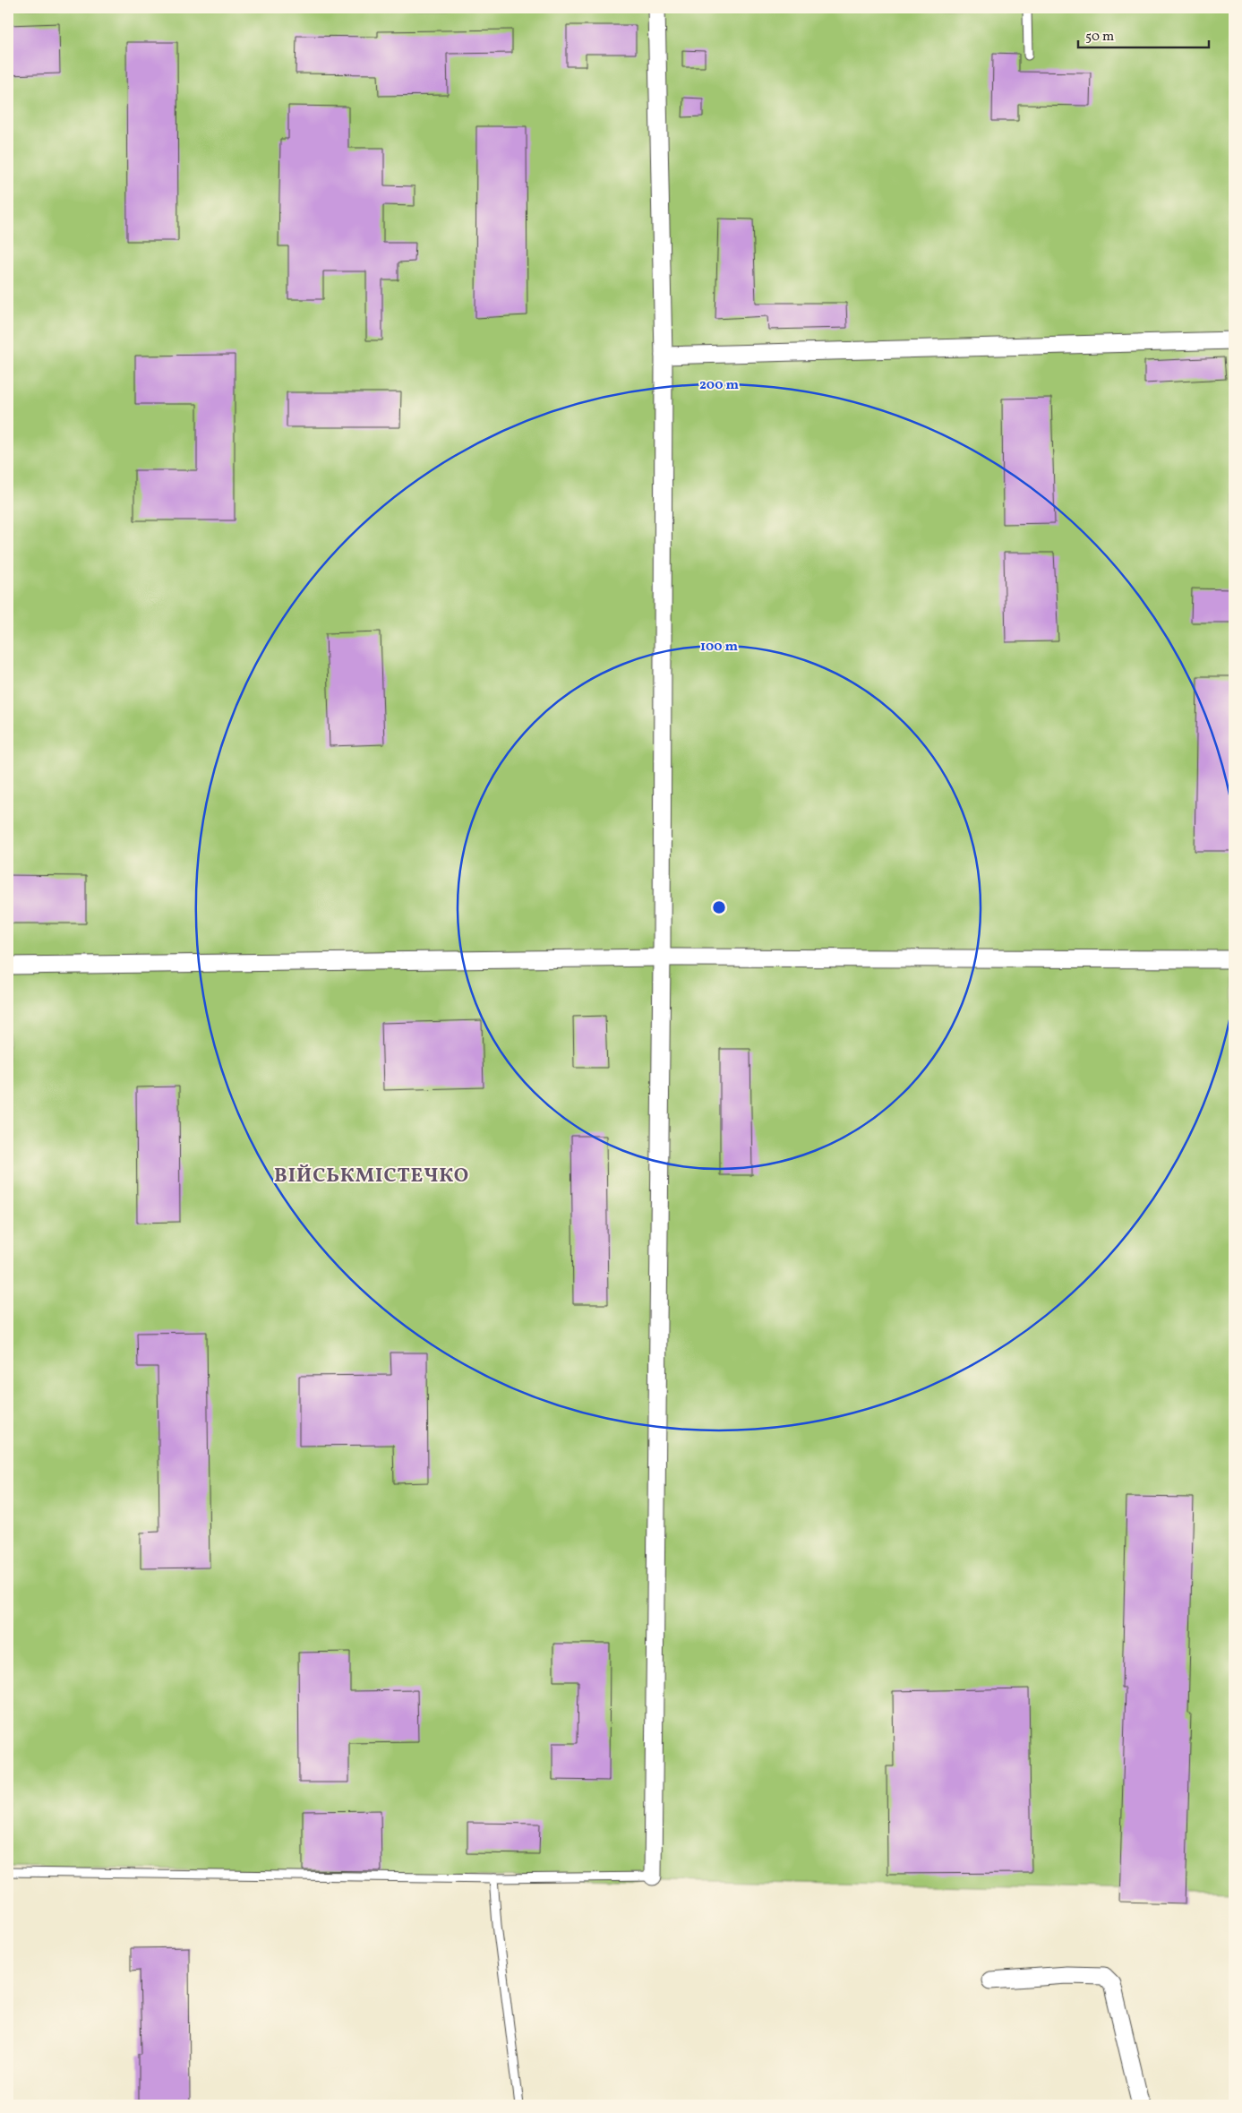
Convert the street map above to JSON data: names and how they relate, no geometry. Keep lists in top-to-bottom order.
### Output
{
  "districts": ["ВІЙСЬКМІСТЕЧКО"],
  "scale_bar": "50 m",
  "rings": ["200 m", "100 m"]
}
